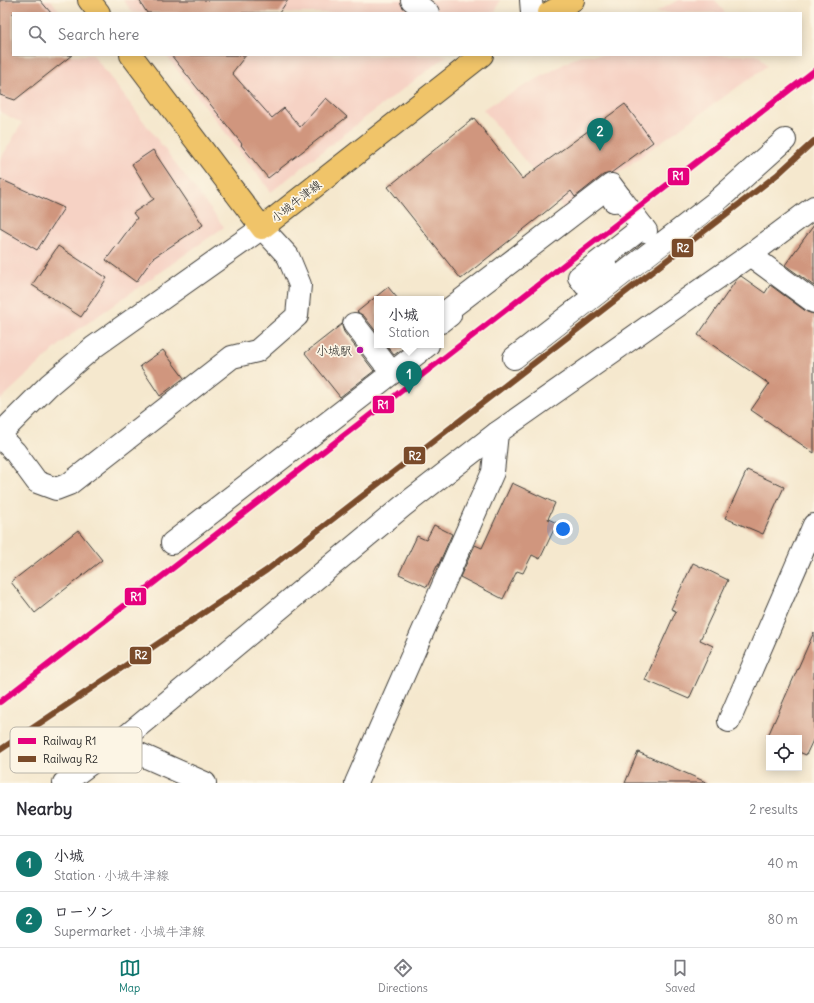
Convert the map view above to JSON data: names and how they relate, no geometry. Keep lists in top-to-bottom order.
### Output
{
  "streets": {
    "main road": ["小城牛津線"]
  },
  "places": ["小城駅"],
  "lines": ["rail line R1", "rail line R2"],
  "legend": ["Railway R1", "Railway R2"],
  "page": {
    "search": "Search here",
    "pins": ["2", "1"],
    "popup": ["小城", "Station"],
    "heading": ["Nearby", "2 results"],
    "list": [
      {
        "mark": "1",
        "name": "小城",
        "note": "Station · 小城牛津線",
        "value": "40 m"
      },
      {
        "mark": "2",
        "name": "ローソン",
        "note": "Supermarket · 小城牛津線",
        "value": "80 m"
      }
    ],
    "nav": ["Map", "Directions", "Saved"]
  }
}
